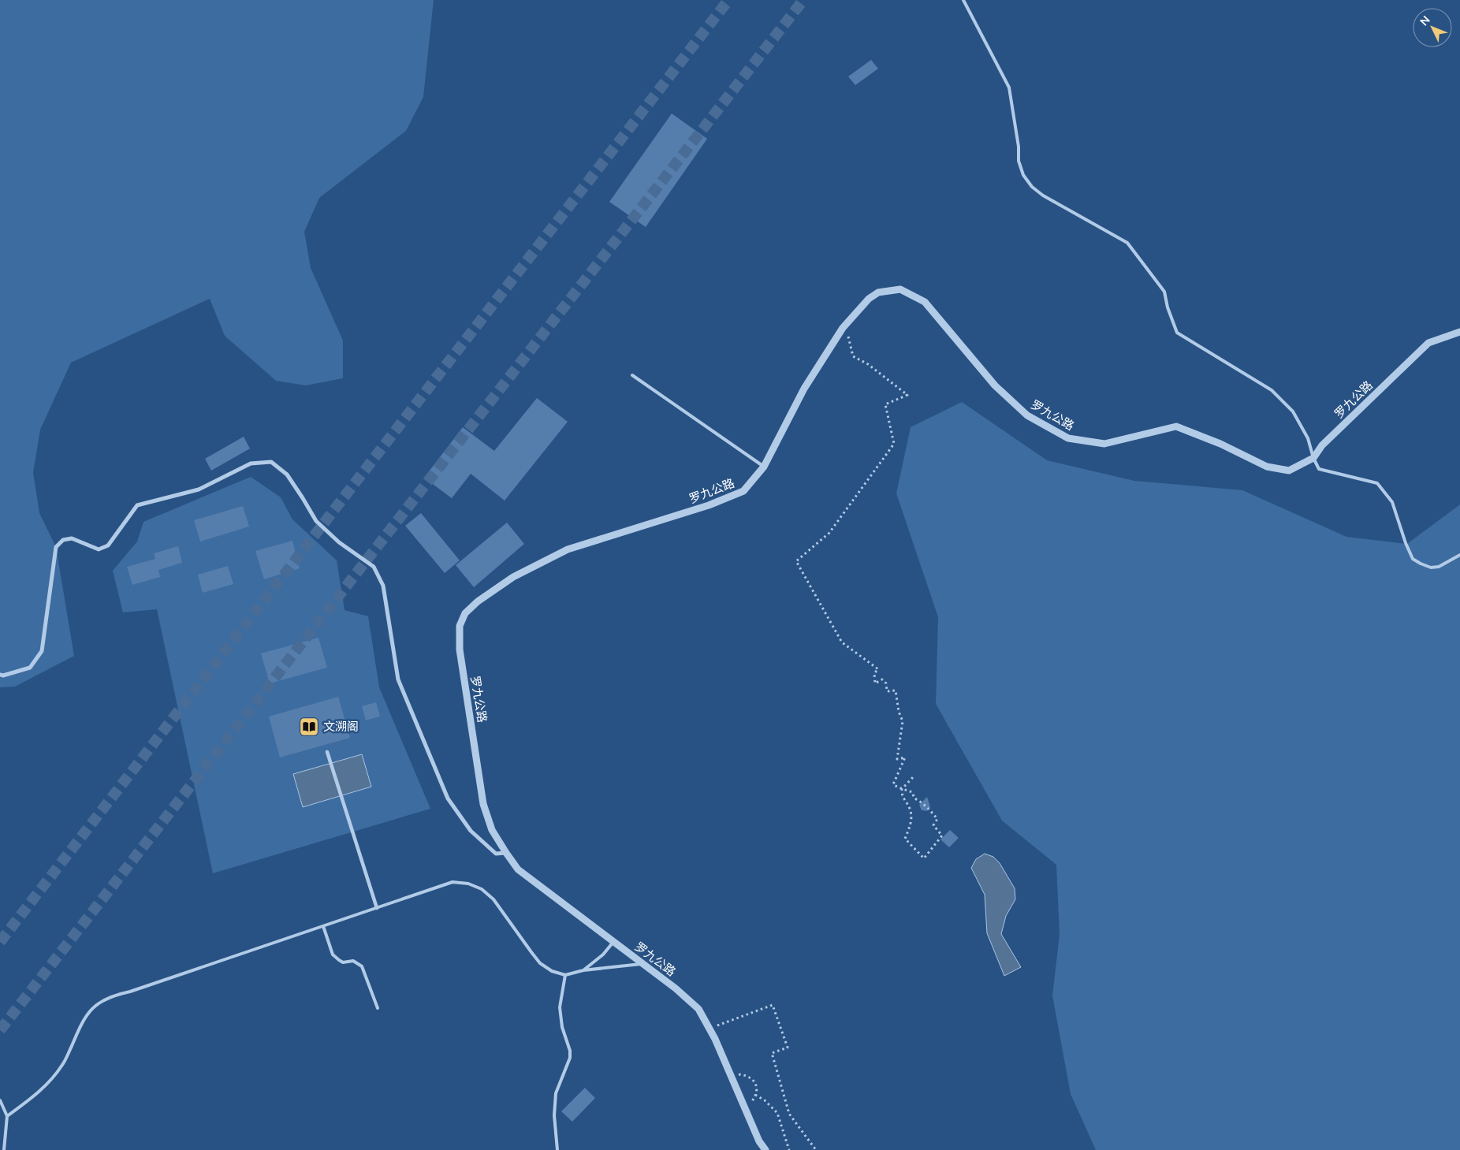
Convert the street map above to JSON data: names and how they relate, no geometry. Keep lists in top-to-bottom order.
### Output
{
  "streets": {
    "street": ["罗九公路"]
  },
  "places": {
    "library": ["文溯阁"]
  },
  "north": "top left"
}
